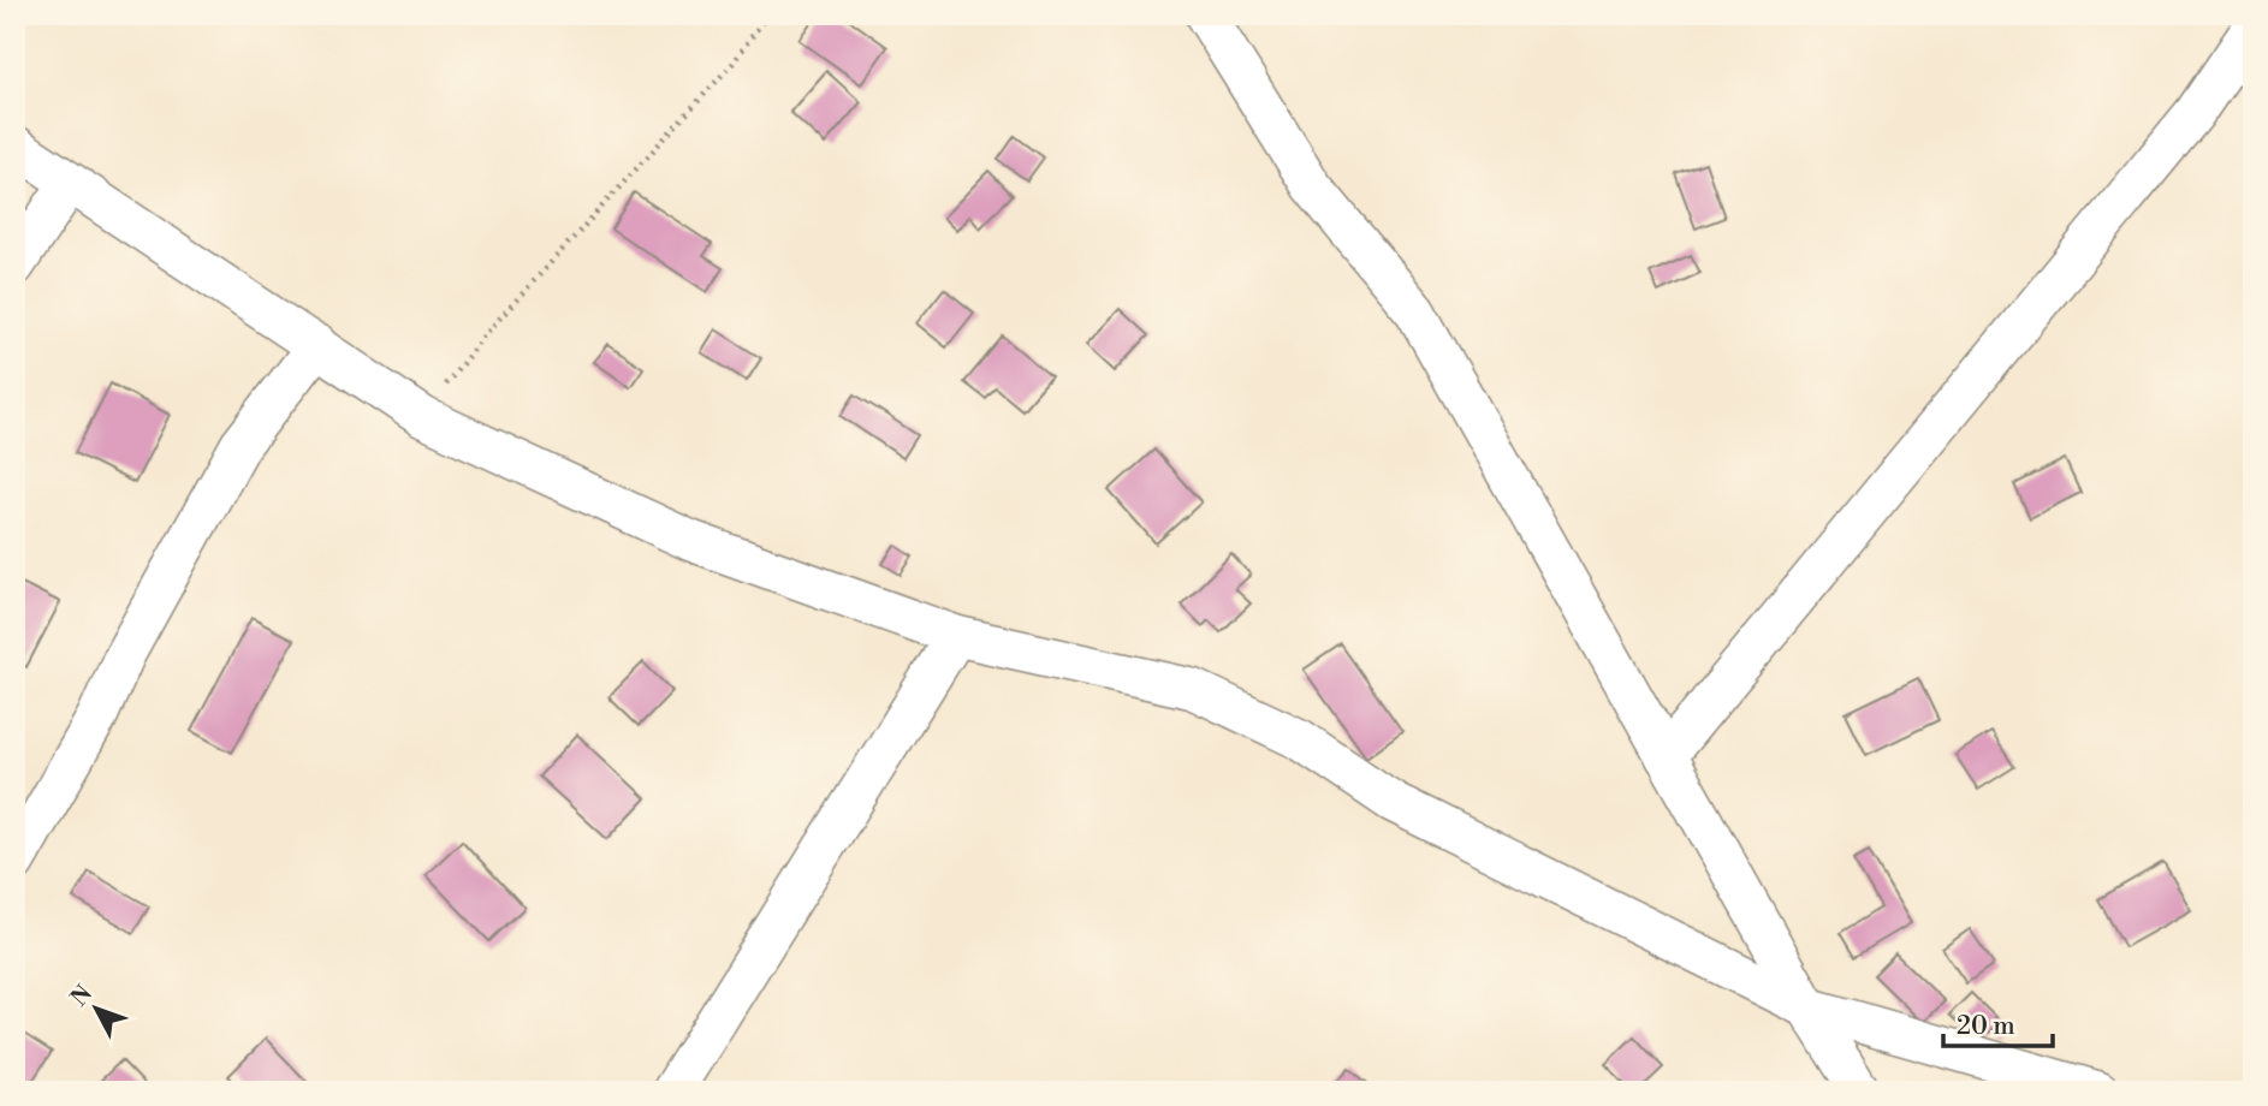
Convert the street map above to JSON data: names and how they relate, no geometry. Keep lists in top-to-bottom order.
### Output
{
  "scale_bar": "20 m",
  "north": "top left"
}
